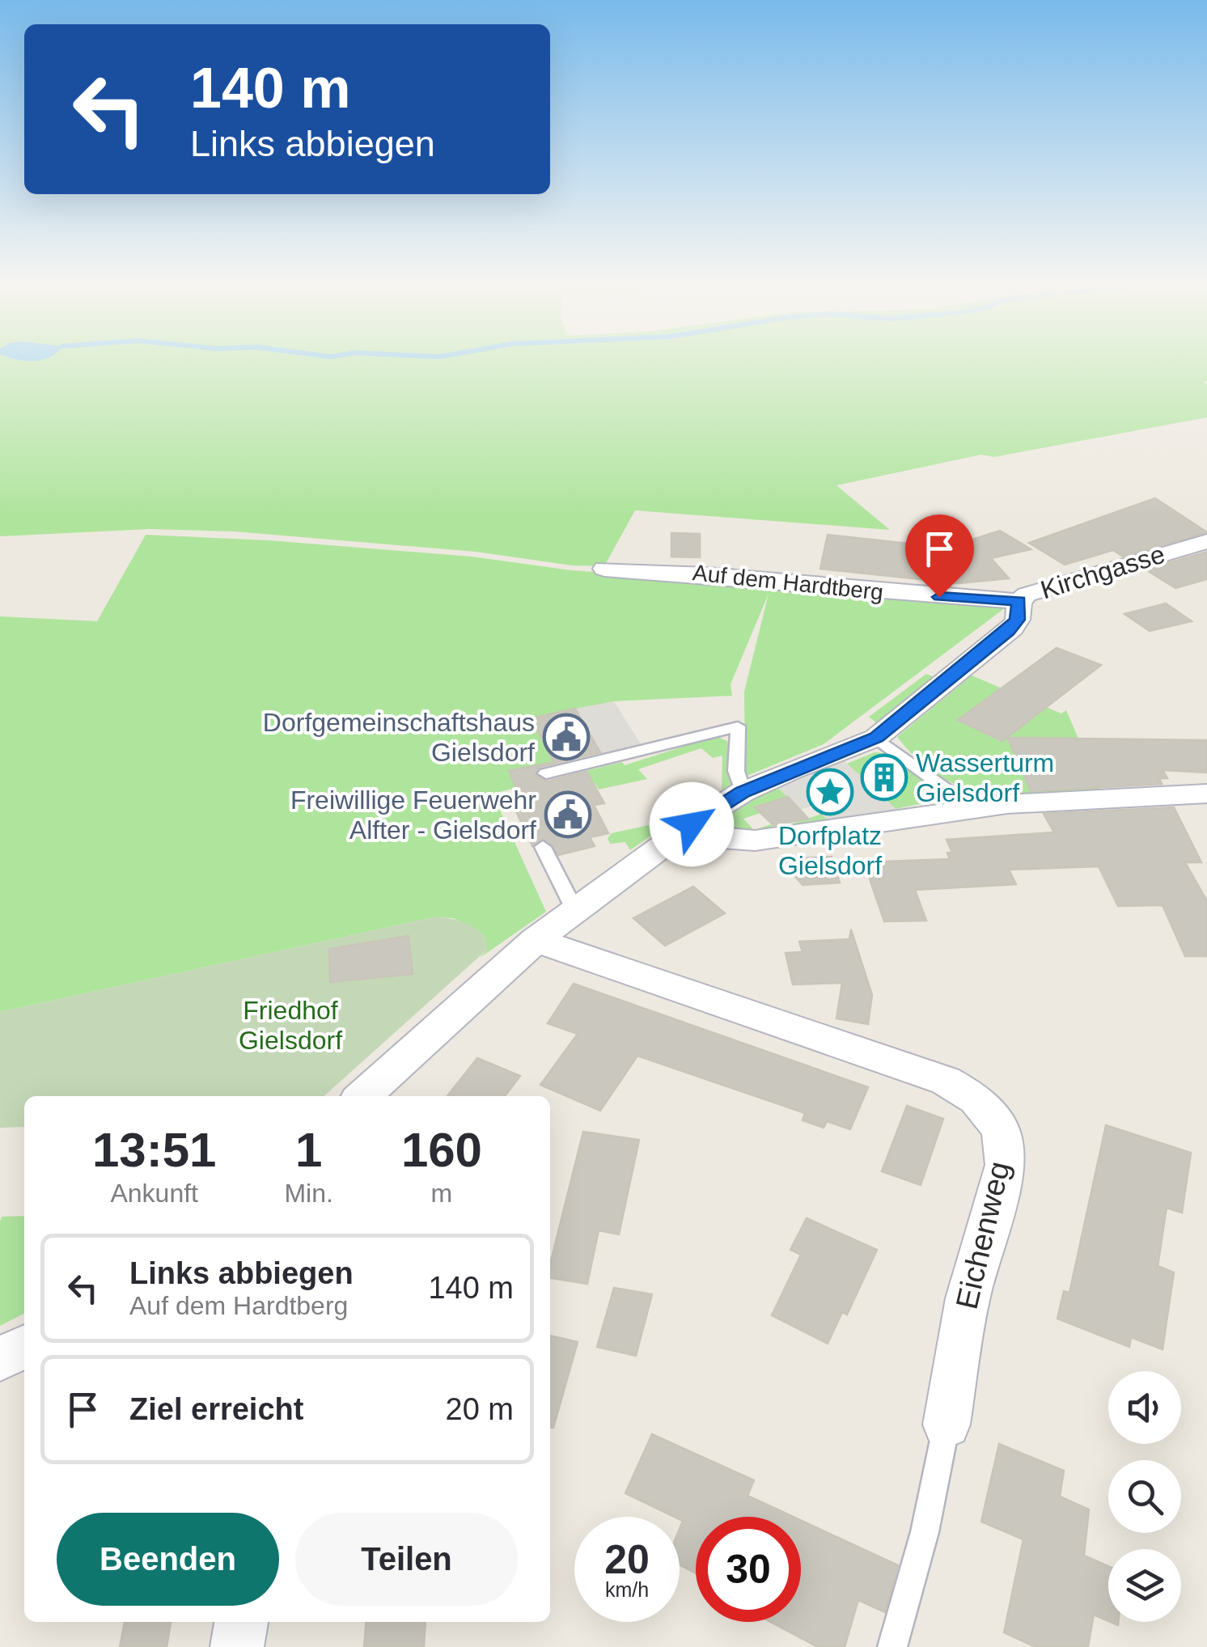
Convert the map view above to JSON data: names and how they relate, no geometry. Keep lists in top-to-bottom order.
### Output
{
  "streets": {
    "street": ["Kirchgasse", "Auf dem Hardtberg", "Eichenweg"]
  },
  "crossings": [
    ["Kirchgasse", "Auf dem Hardtberg"],
    ["Kirchgasse", "Eichenweg"]
  ],
  "parks": ["Friedhof Gielsdorf"],
  "places": {
    "public building": ["Dorfgemeinschaftshaus Gielsdorf", "Freiwillige Feuerwehr Alfter - Gielsdorf"],
    "building": ["Wasserturm Gielsdorf"],
    "place": ["Dorfplatz Gielsdorf"]
  },
  "page": {
    "turn": ["140 m", "Links abbiegen"],
    "eta": [
      "13:51",
      "Ankunft",
      "1",
      "Min.",
      "160",
      "m"
    ],
    "list": [
      {
        "name": "Links abbiegen",
        "note": "Auf dem Hardtberg",
        "value": "140 m"
      },
      {
        "name": "Ziel erreicht",
        "value": "20 m"
      }
    ],
    "buttons": ["Beenden", "Teilen"],
    "speed": "20 km/h",
    "limit": "30"
  }
}
